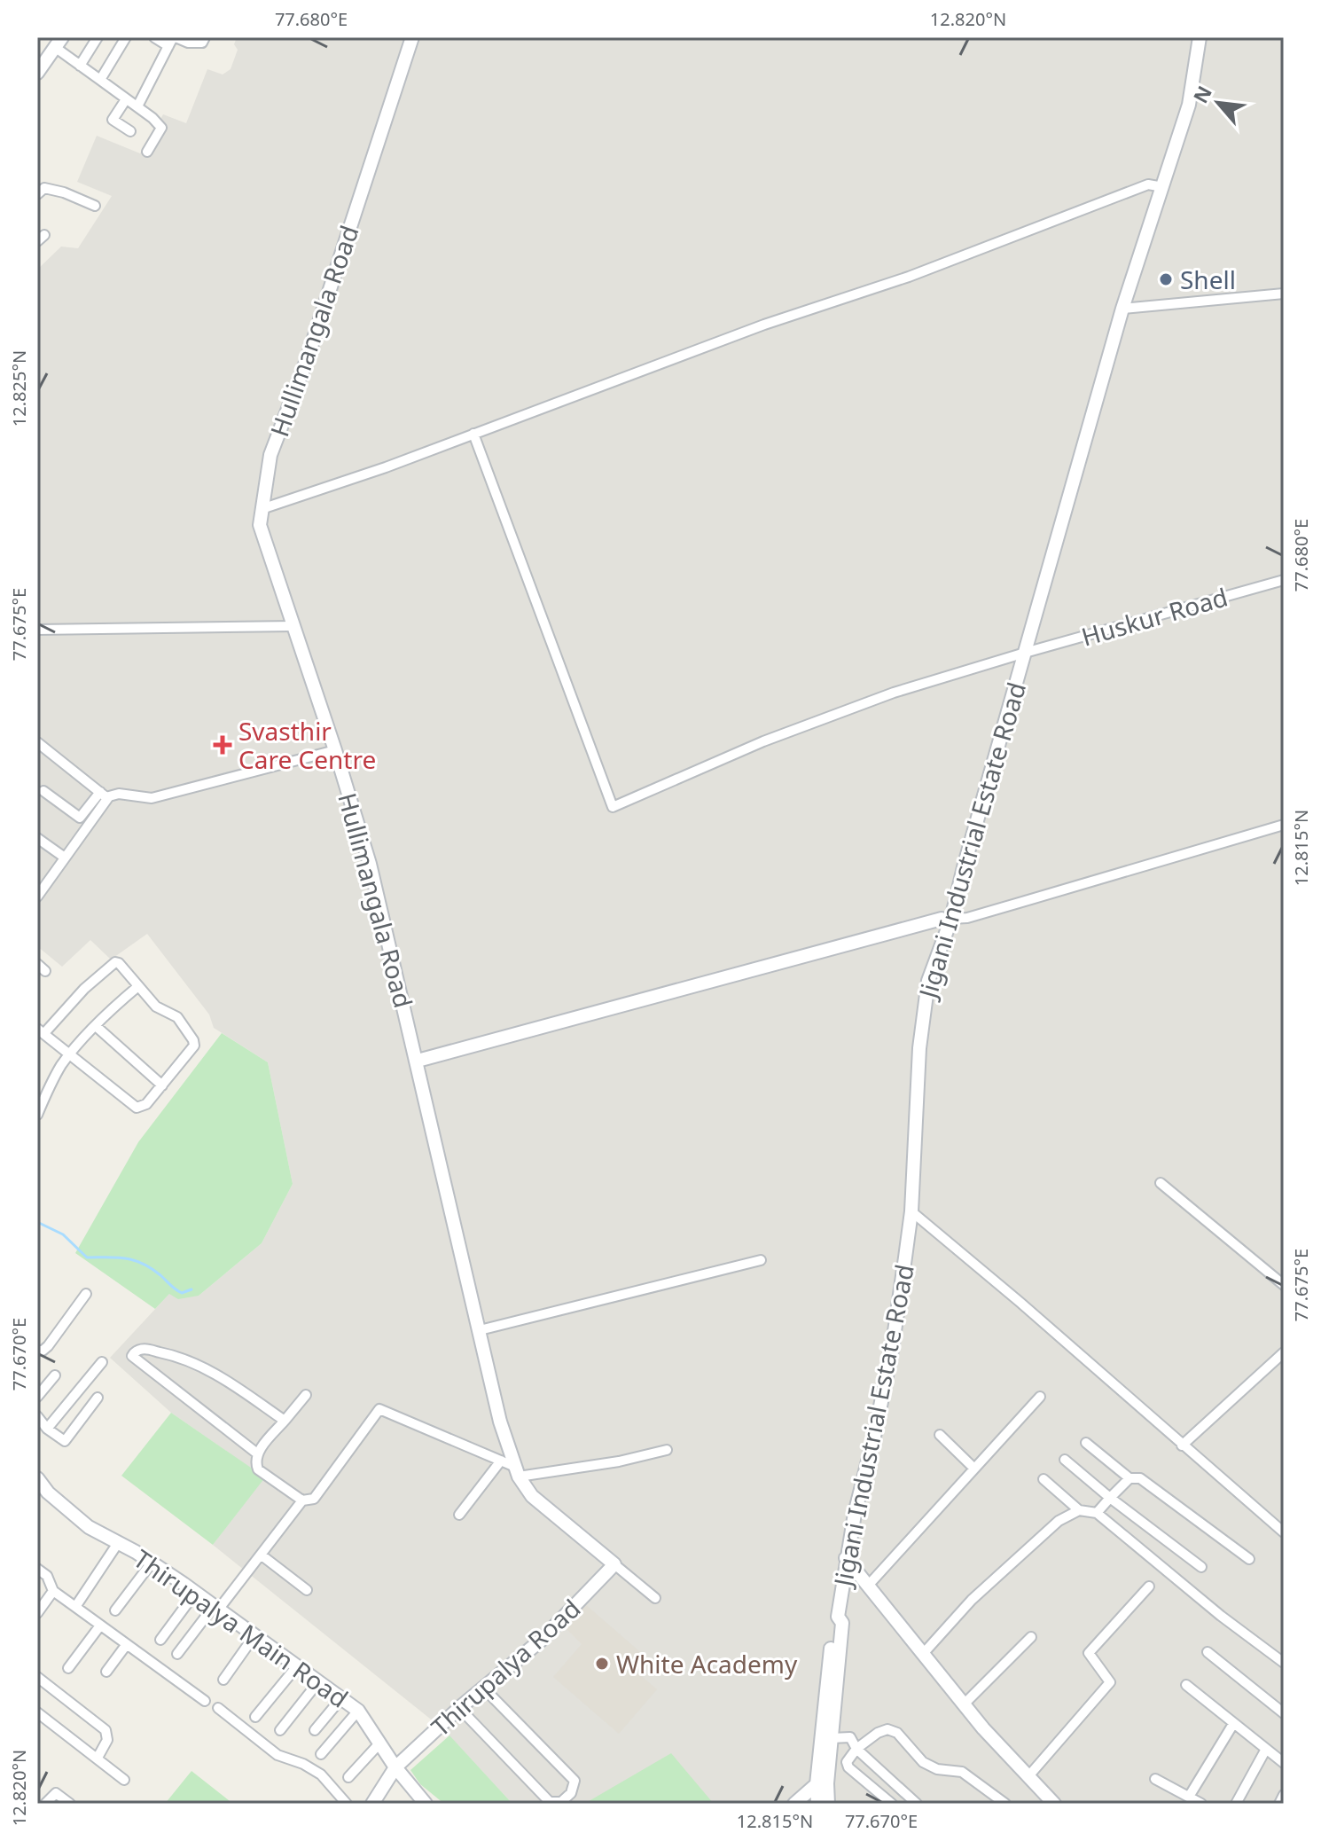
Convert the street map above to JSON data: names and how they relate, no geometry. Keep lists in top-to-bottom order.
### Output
{
  "streets": {
    "street": [
      "Hullimangala Road",
      "Huskur Road",
      "Jigani Industrial Estate Road",
      "Thirupalya Main Road",
      "Thirupalya Road"
    ]
  },
  "crossings": [
    ["Hullimangala Road", "Thirupalya Road"],
    ["Huskur Road", "Jigani Industrial Estate Road"],
    ["Thirupalya Main Road", "Thirupalya Road"]
  ],
  "places": {
    "other": ["Shell", "White Academy"],
    "health": ["Svasthir Care Centre"]
  },
  "north": "top left",
  "coordinates": [
    "77.680°E",
    "12.820°N",
    "12.825°N",
    "77.675°E",
    "12.815°N",
    "77.670°E"
  ]
}
